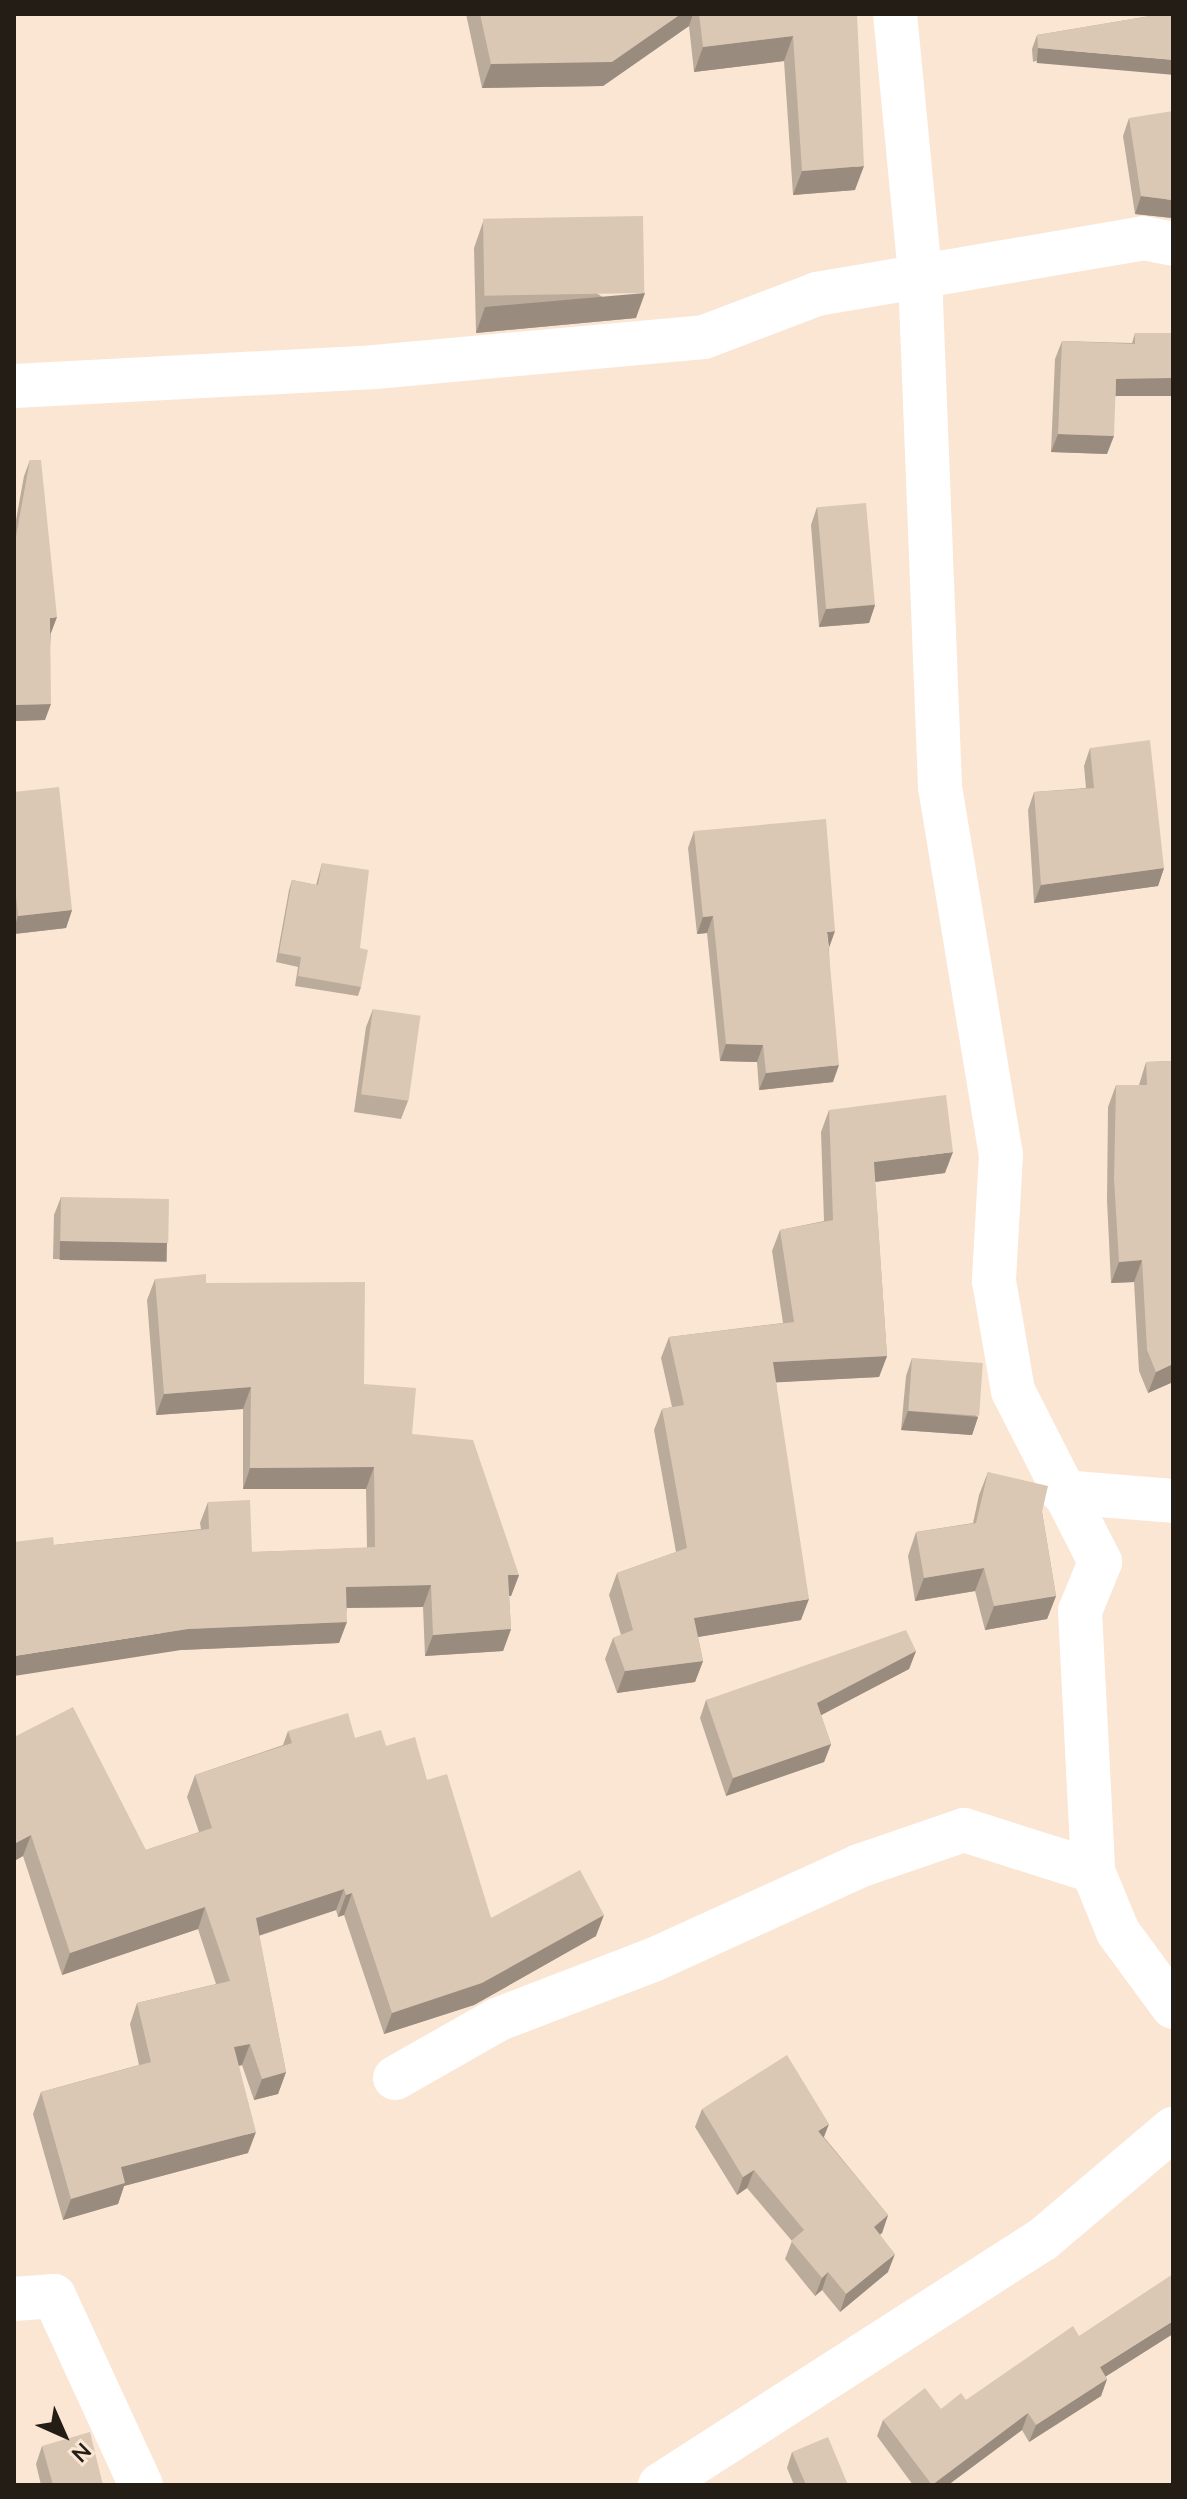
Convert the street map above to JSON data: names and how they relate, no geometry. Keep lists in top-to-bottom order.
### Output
{
  "north": "bottom right"
}
